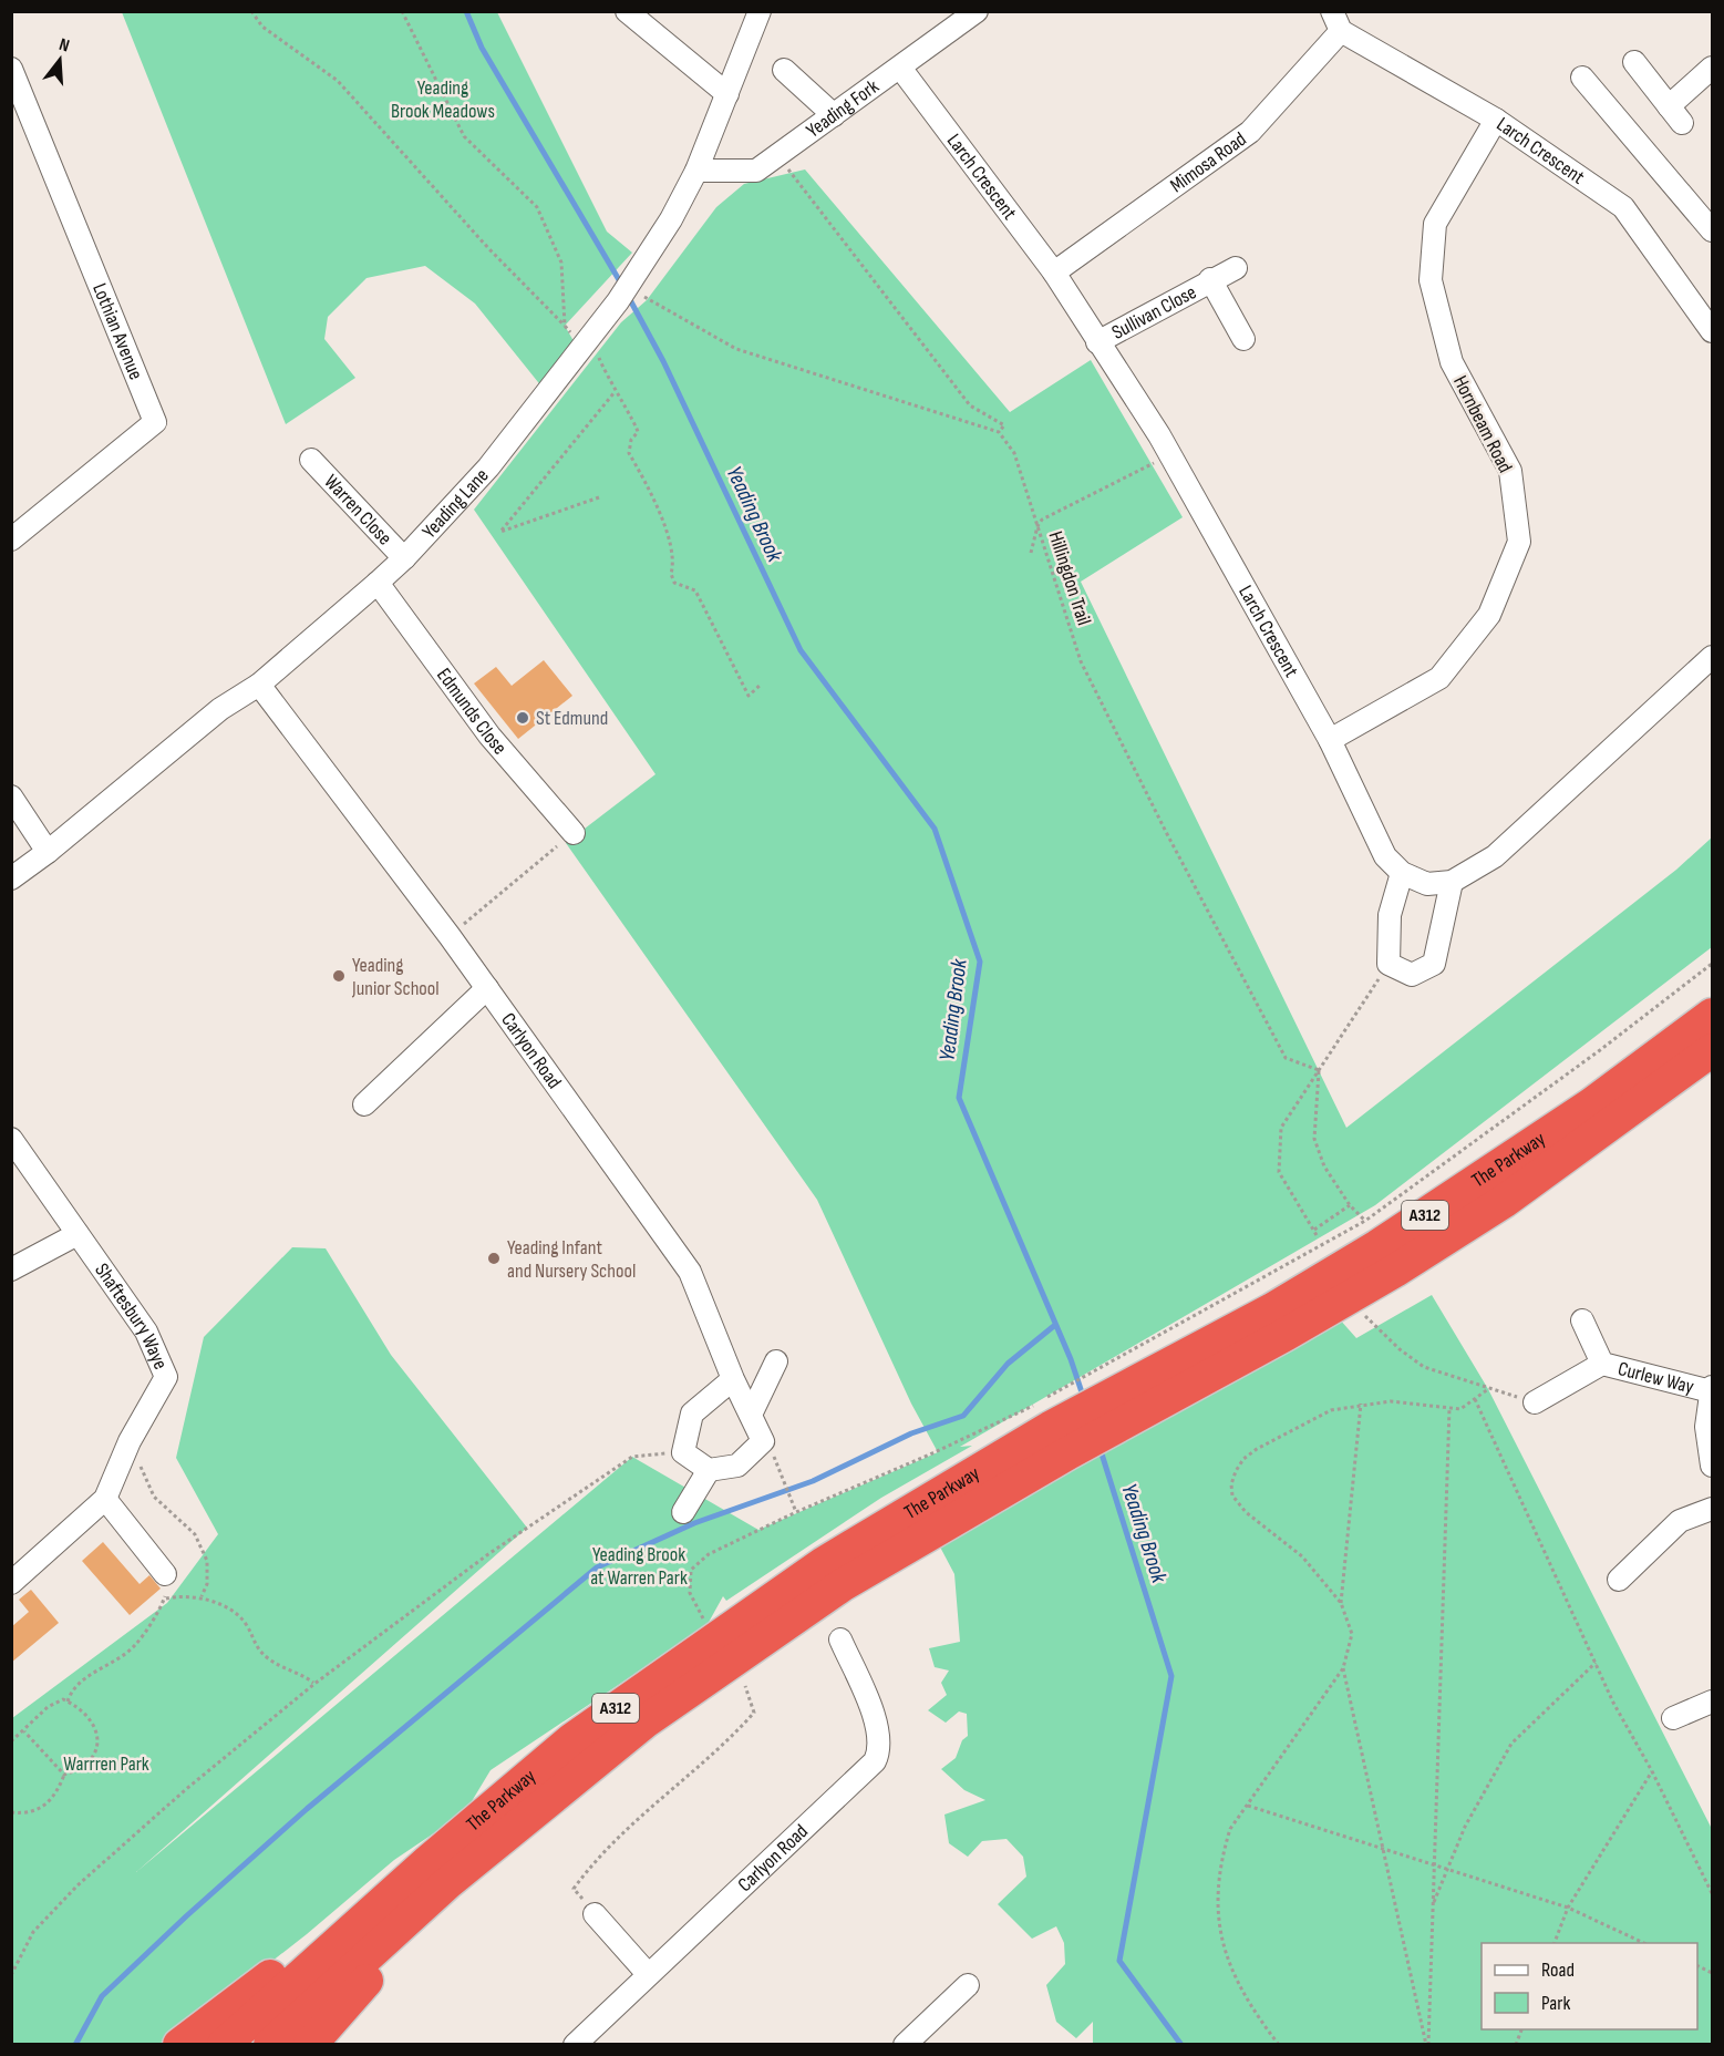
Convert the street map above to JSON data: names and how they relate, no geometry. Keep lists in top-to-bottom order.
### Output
{
  "streets": {
    "highway": ["The Parkway", "A312"],
    "street": [
      "Yeading Fork",
      "Larch Crescent",
      "Mimosa Road",
      "Sullivan Close",
      "Lothian Avenue",
      "Hornbeam Road",
      "Yeading Lane",
      "Warren Close",
      "Edmunds Close",
      "Carlyon Road",
      "Shaftesbury Waye",
      "Curlew Way"
    ],
    "path": ["Hillingdon Trail"]
  },
  "crossings": [
    ["Yeading Fork", "Larch Crescent"],
    ["Yeading Fork", "Yeading Lane"],
    ["Yeading Fork", "Hillingdon Trail"],
    ["Larch Crescent", "Mimosa Road"],
    ["Larch Crescent", "Sullivan Close"],
    ["Larch Crescent", "Hornbeam Road"],
    ["Yeading Lane", "Warren Close"],
    ["Yeading Lane", "Edmunds Close"],
    ["Yeading Lane", "Carlyon Road"],
    ["The Parkway", "A312"]
  ],
  "water": ["Yeading Brook"],
  "parks": ["Yeading Brook Meadows", "Yeading Brook at Warren Park", "Warrren Park"],
  "places": ["St Edmund", "Yeading Junior School", "Yeading Infant and Nursery School"],
  "legend": ["Road", "Park"],
  "north": "top"
}
